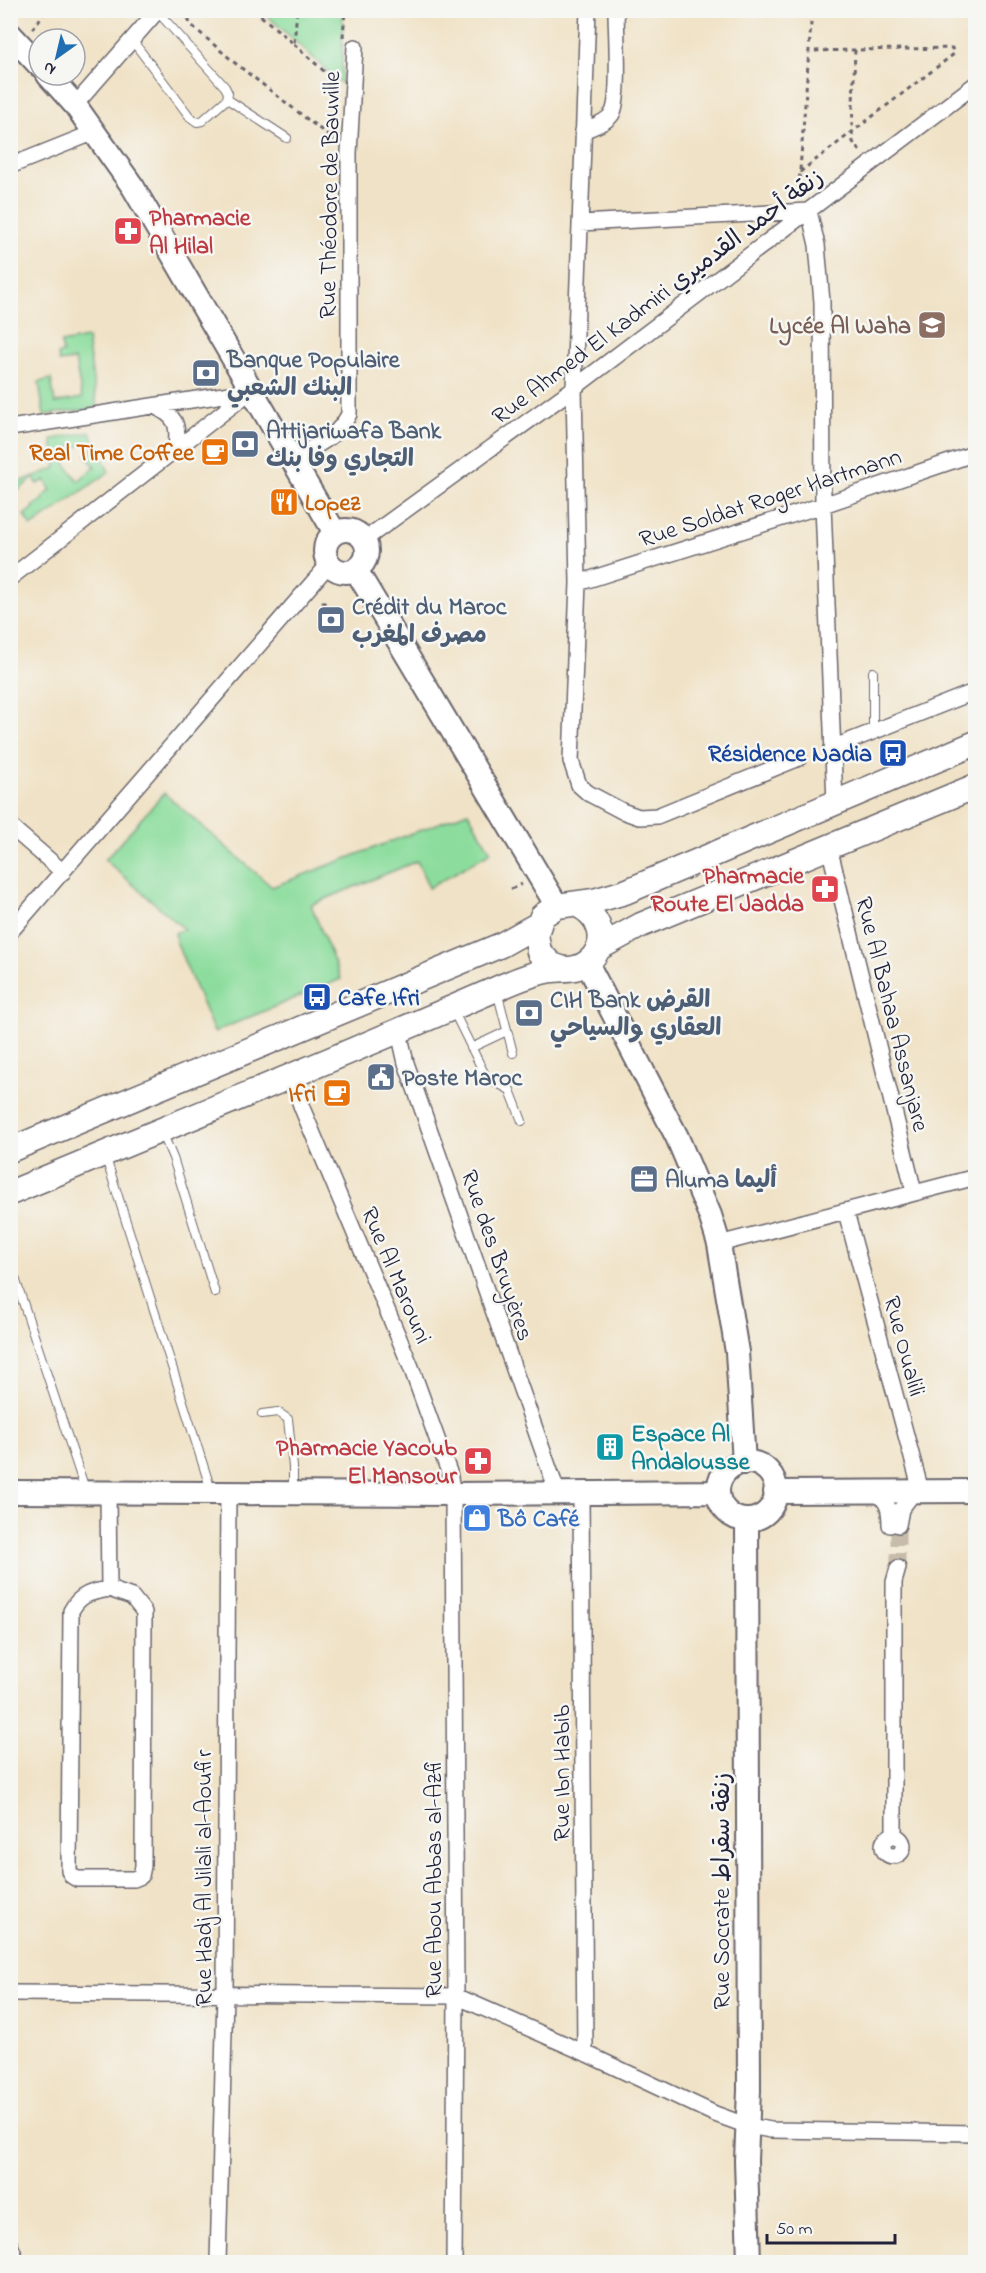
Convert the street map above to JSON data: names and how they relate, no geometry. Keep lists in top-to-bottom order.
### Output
{
  "streets": {
    "street": [
      "Rue Théodore de Bauville",
      "Rue Ahmed El Kadmiri زنقة أحمد القدميري",
      "Rue Soldat Roger Hartmann",
      "Rue Al Bahaa Assanjare",
      "Rue des Bruyères",
      "Rue Al Marouni",
      "Rue Oualili",
      "Rue Ibn Habib",
      "Rue Hadj Al Jilali al-Aoufir",
      "Rue Abou Abbas al-Azfi",
      "Rue Socrate زنقة سقراط"
    ]
  },
  "crossings": [
    ["Rue Al Marouni", "Rue Abou Abbas al-Azfi"]
  ],
  "places": {
    "pharmacy": ["Pharmacie Al Hilal", "Pharmacie Route El Jadda", "Pharmacie Yacoub El Mansour"],
    "school or university": ["Lycée Al Waha"],
    "bank": [
      "Banque Populaire البنك الشعبي",
      "Attijariwafa Bank التجاري وفا بنك",
      "Crédit du Maroc مصرف المغرب",
      "CIH Bank القرض العقاري والسياحي"
    ],
    "cafe": ["Real Time Coffee", "Ifri"],
    "restaurant": ["Lopez"],
    "bus stop": ["Résidence Nadia", "Cafe Ifri"],
    "public building": ["Poste Maroc"],
    "office": ["Aluma أليما"],
    "building": ["Espace Al Andalousse"],
    "shop": ["Bô Café"]
  },
  "scale_bar": "50 m",
  "north": "bottom left"
}
